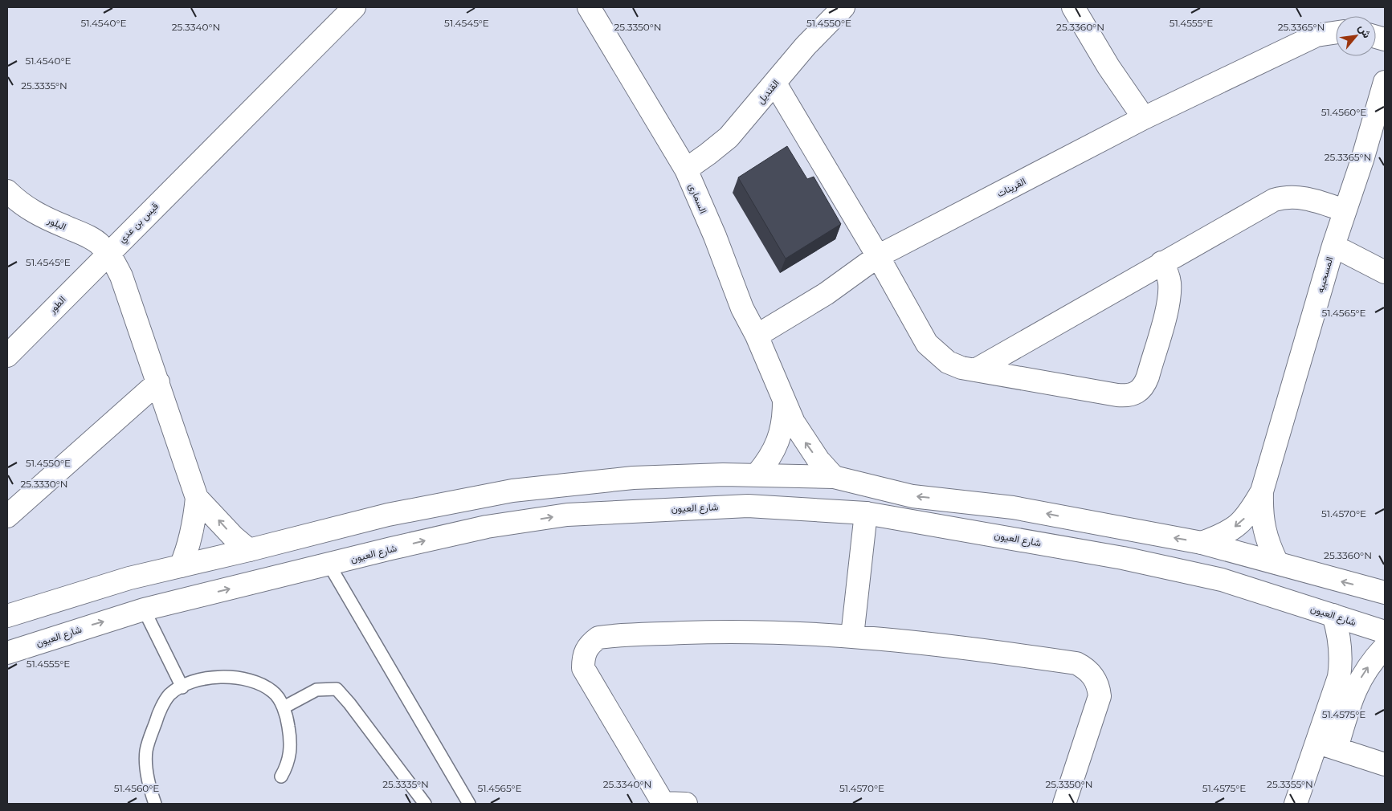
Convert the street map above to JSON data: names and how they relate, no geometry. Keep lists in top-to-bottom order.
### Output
{
  "streets": {
    "street": [
      "القنديل",
      "القرينات",
      "السمارى",
      "قيس بن عدي",
      "البلور",
      "المسحبيه",
      "الطور",
      "شارع العيون"
    ]
  },
  "crossings": [
    ["القنديل", "السمارى"],
    ["القرينات", "السمارى"],
    ["قيس بن عدي", "البلور"],
    ["قيس بن عدي", "الطور"],
    ["البلور", "الطور"]
  ],
  "north": "top right",
  "coordinates": [
    "51.4540°E",
    "51.4550°E",
    "51.4555°E",
    "51.4545°E",
    "25.3340°N",
    "25.3350°N",
    "25.3360°N",
    "25.3365°N",
    "25.3335°N",
    "51.4560°E",
    "51.4565°E",
    "25.3330°N",
    "51.4570°E",
    "51.4575°E",
    "25.3355°N"
  ]
}
